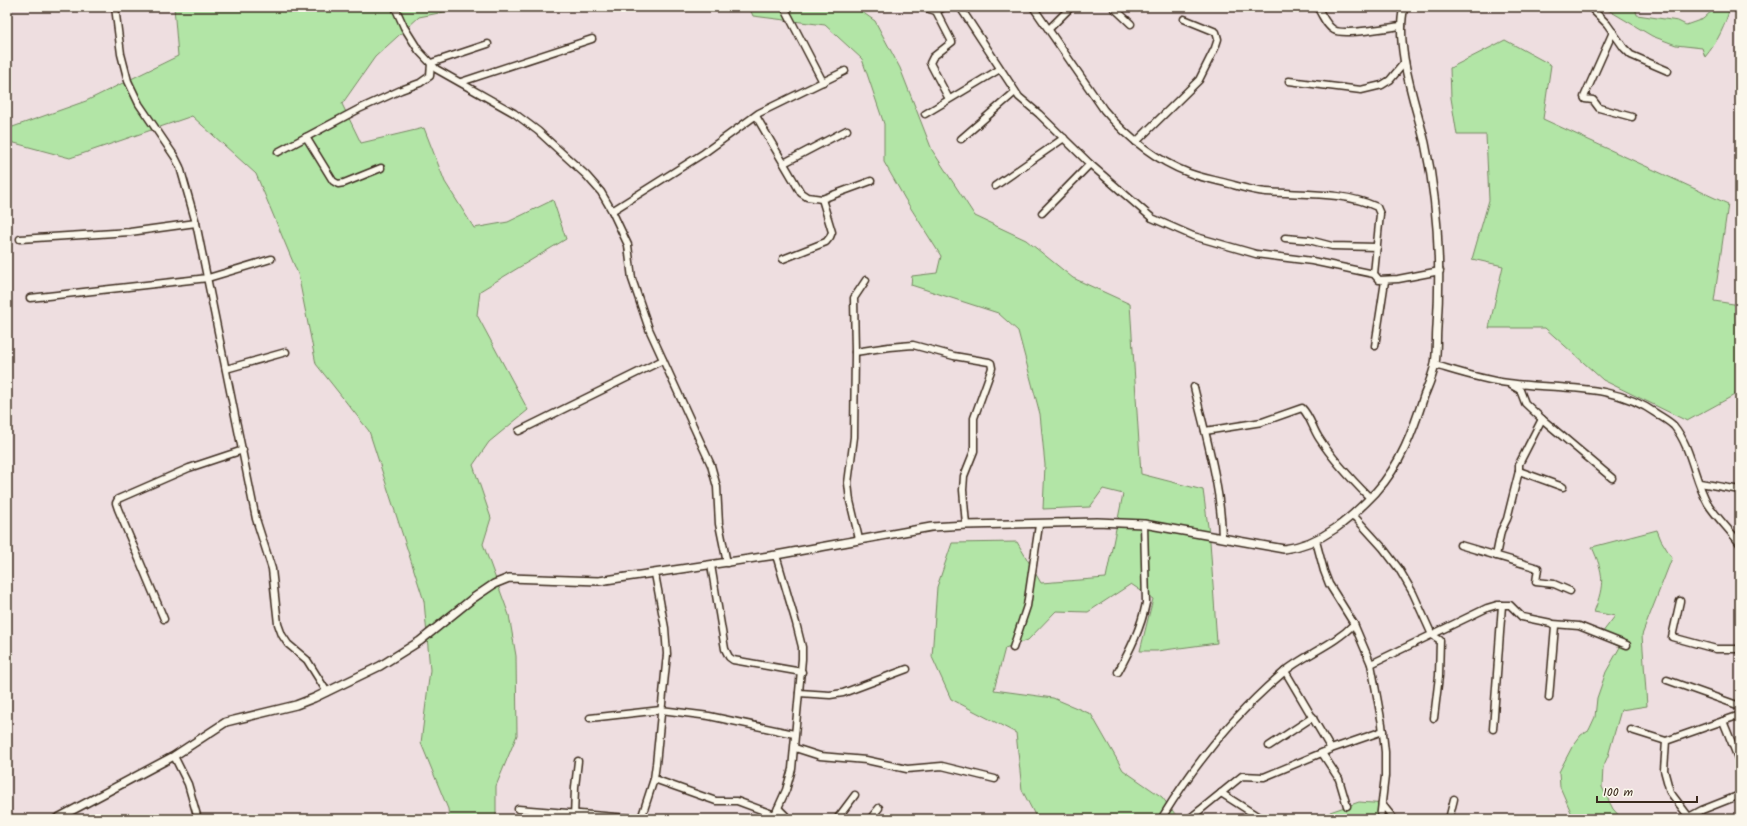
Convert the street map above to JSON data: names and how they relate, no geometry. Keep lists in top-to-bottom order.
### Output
{
  "scale_bar": "100 m"
}
